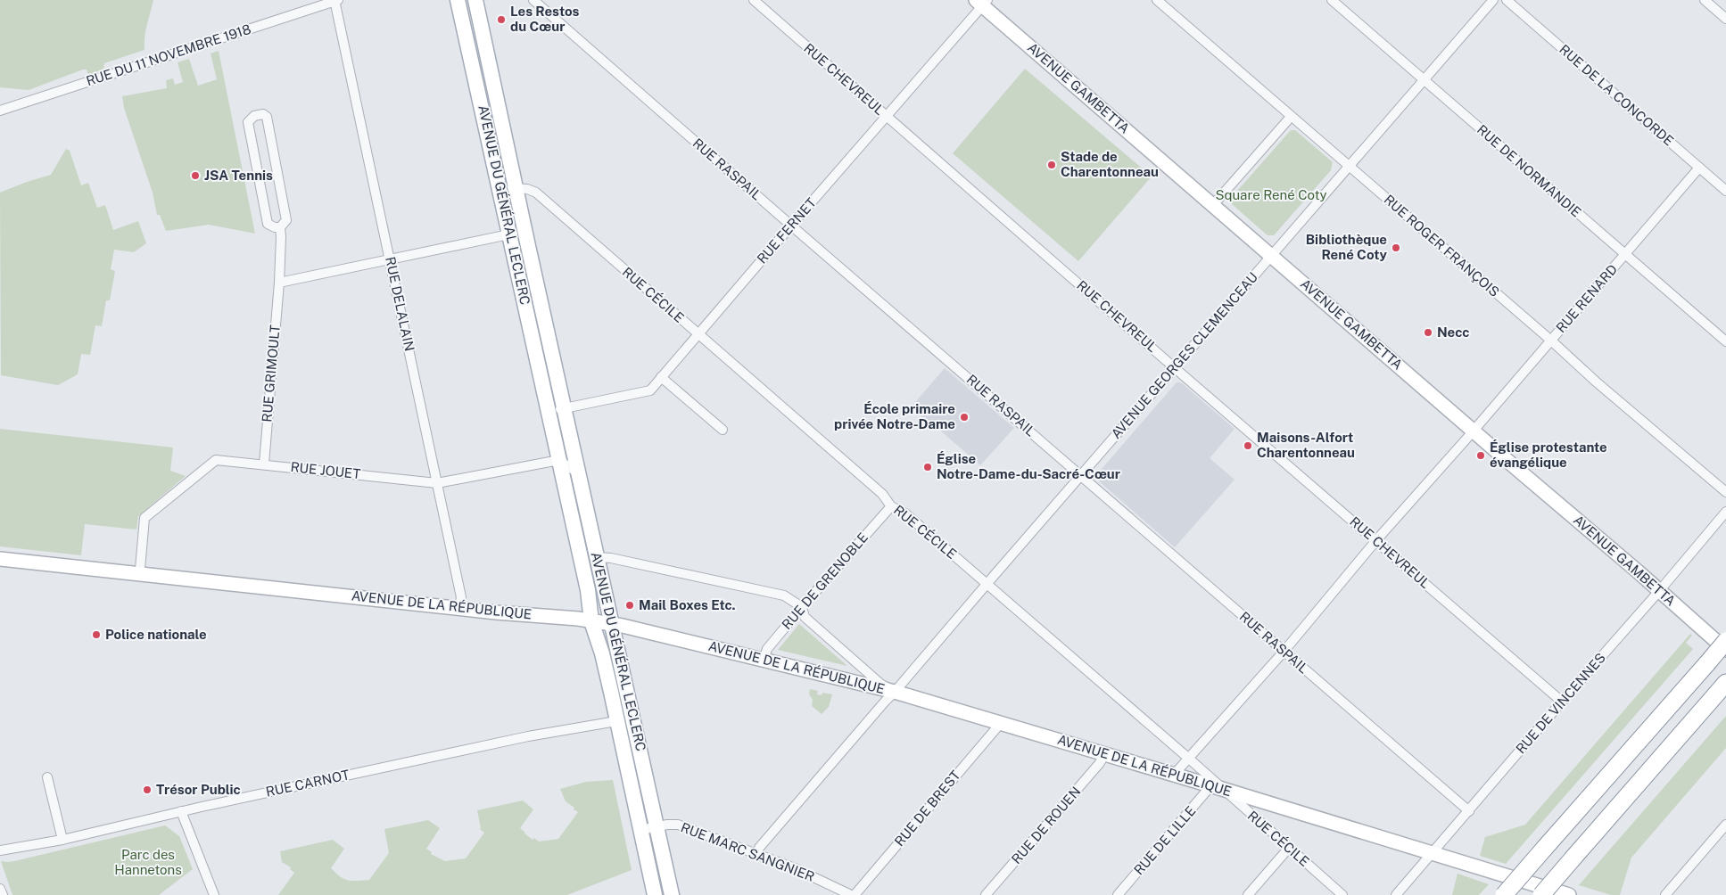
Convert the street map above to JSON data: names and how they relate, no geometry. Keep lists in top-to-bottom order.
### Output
{
  "streets": {
    "main road": ["AVENUE GAMBETTA", "AVENUE DU GÉNÉRAL LECLERC", "AVENUE DE LA RÉPUBLIQUE"],
    "street": [
      "RUE DU 11 NOVEMBRE 1918",
      "RUE CHEVREUL",
      "RUE DE LA CONCORDE",
      "RUE RASPAIL",
      "RUE DE NORMANDIE",
      "RUE FERNET",
      "RUE ROGER FRANÇOIS",
      "RUE CÉCILE",
      "RUE RENARD",
      "RUE DELALAIN",
      "AVENUE GEORGES CLEMENCEAU",
      "RUE GRIMOULT",
      "RUE JOUET",
      "RUE DE GRENOBLE",
      "RUE DE VINCENNES",
      "RUE CARNOT",
      "RUE DE BREST",
      "RUE DE ROUEN",
      "RUE DE LILLE",
      "RUE MARC SANGNIER"
    ]
  },
  "crossings": [
    ["RUE DU 11 NOVEMBRE 1918", "RUE DELALAIN"],
    ["RUE CHEVREUL", "RUE FERNET"],
    ["RUE CHEVREUL", "RUE RENARD"],
    ["RUE CHEVREUL", "AVENUE GEORGES CLEMENCEAU"],
    ["RUE CHEVREUL", "RUE DE VINCENNES"],
    ["AVENUE GAMBETTA", "RUE FERNET"],
    ["AVENUE GAMBETTA", "RUE RENARD"],
    ["AVENUE GAMBETTA", "AVENUE GEORGES CLEMENCEAU"],
    ["AVENUE GAMBETTA", "RUE DE VINCENNES"],
    ["RUE DE LA CONCORDE", "RUE RENARD"],
    ["RUE RASPAIL", "RUE FERNET"],
    ["RUE RASPAIL", "RUE RENARD"],
    ["RUE RASPAIL", "AVENUE GEORGES CLEMENCEAU"],
    ["RUE RASPAIL", "RUE DE VINCENNES"],
    ["RUE DE NORMANDIE", "RUE RENARD"],
    ["RUE DE NORMANDIE", "AVENUE GEORGES CLEMENCEAU"],
    ["AVENUE DU GÉNÉRAL LECLERC", "RUE FERNET"],
    ["AVENUE DU GÉNÉRAL LECLERC", "RUE CÉCILE"],
    ["AVENUE DU GÉNÉRAL LECLERC", "RUE JOUET"],
    ["AVENUE DU GÉNÉRAL LECLERC", "AVENUE DE LA RÉPUBLIQUE"],
    ["AVENUE DU GÉNÉRAL LECLERC", "RUE CARNOT"],
    ["AVENUE DU GÉNÉRAL LECLERC", "RUE MARC SANGNIER"],
    ["RUE FERNET", "RUE CÉCILE"],
    ["RUE ROGER FRANÇOIS", "RUE RENARD"],
    ["RUE ROGER FRANÇOIS", "AVENUE GEORGES CLEMENCEAU"],
    ["RUE CÉCILE", "RUE RENARD"],
    ["RUE CÉCILE", "AVENUE GEORGES CLEMENCEAU"],
    ["RUE CÉCILE", "RUE DE GRENOBLE"],
    ["RUE CÉCILE", "AVENUE DE LA RÉPUBLIQUE"],
    ["RUE CÉCILE", "RUE DE LILLE"],
    ["RUE RENARD", "AVENUE DE LA RÉPUBLIQUE"],
    ["RUE DELALAIN", "RUE JOUET"],
    ["RUE DELALAIN", "AVENUE DE LA RÉPUBLIQUE"],
    ["AVENUE GEORGES CLEMENCEAU", "AVENUE DE LA RÉPUBLIQUE"],
    ["AVENUE GEORGES CLEMENCEAU", "RUE MARC SANGNIER"],
    ["RUE GRIMOULT", "RUE JOUET"],
    ["RUE JOUET", "AVENUE DE LA RÉPUBLIQUE"],
    ["RUE DE GRENOBLE", "AVENUE DE LA RÉPUBLIQUE"],
    ["AVENUE DE LA RÉPUBLIQUE", "RUE DE VINCENNES"],
    ["AVENUE DE LA RÉPUBLIQUE", "RUE DE BREST"],
    ["AVENUE DE LA RÉPUBLIQUE", "RUE DE ROUEN"],
    ["AVENUE DE LA RÉPUBLIQUE", "RUE DE LILLE"]
  ],
  "parks": ["Square René Coty", "Parc des Hannetons"],
  "places": [
    "Les Restos du Cœur",
    "Stade de Charentonneau",
    "JSA Tennis",
    "Bibliothèque René Coty",
    "Necc",
    "École primaire privée Notre-Dame",
    "Maisons-Alfort Charentonneau",
    "Église protestante évangélique",
    "Église Notre-Dame-du-Sacré-Cœur",
    "Mail Boxes Etc.",
    "Police nationale",
    "Trésor Public"
  ]
}
